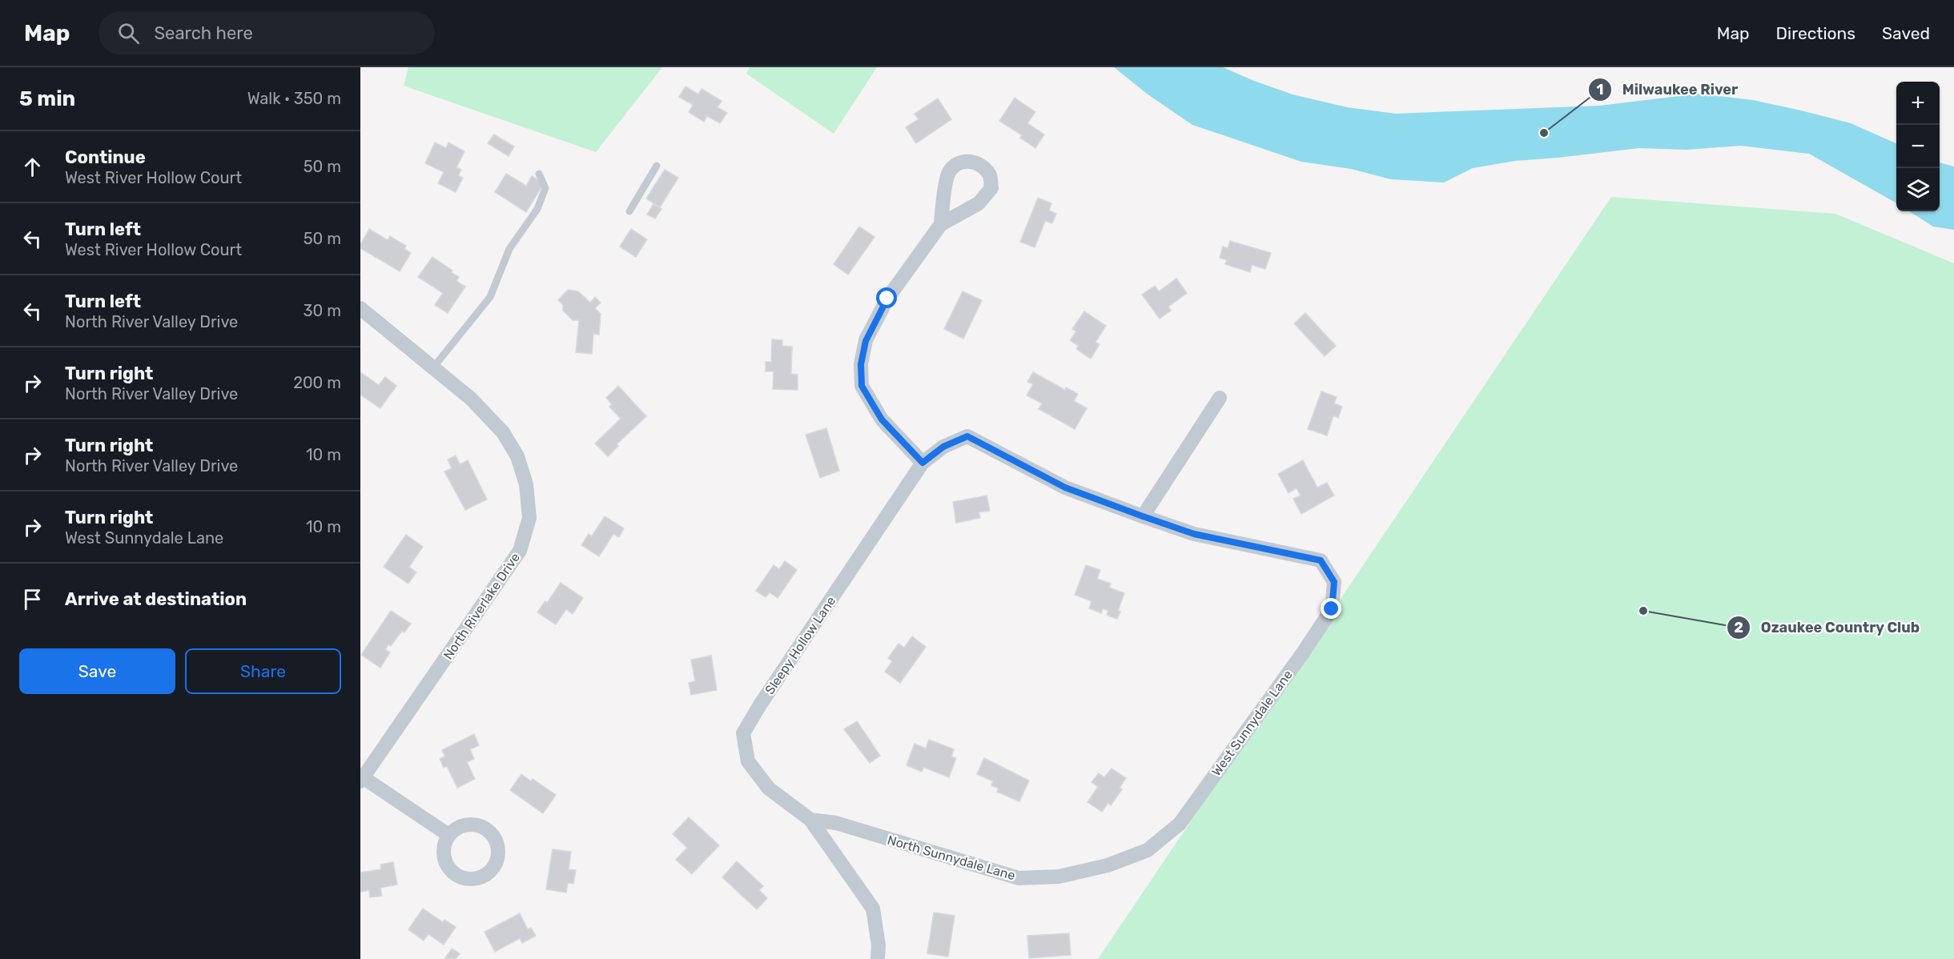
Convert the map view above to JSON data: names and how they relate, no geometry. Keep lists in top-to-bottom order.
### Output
{
  "streets": {
    "street": [
      "North Riverlake Drive",
      "Sleepy Hollow Lane",
      "West Sunnydale Lane",
      "North Sunnydale Lane"
    ]
  },
  "crossings": [
    ["Sleepy Hollow Lane", "West Sunnydale Lane"],
    ["Sleepy Hollow Lane", "North Sunnydale Lane"],
    ["West Sunnydale Lane", "North Sunnydale Lane"]
  ],
  "places": ["Milwaukee River", "Ozaukee Country Club"],
  "page": {
    "header": "Map",
    "search": "Search here",
    "nav": ["Map", "Directions", "Saved"],
    "heading": ["5 min", "Walk · 350 m"],
    "map_buttons": ["+", "−"],
    "list": [
      ["Continue", "West River Hollow Court", "50 m"],
      ["Turn left", "West River Hollow Court", "50 m"],
      ["Turn left", "North River Valley Drive", "30 m"],
      ["Turn right", "North River Valley Drive", "200 m"],
      ["Turn right", "North River Valley Drive", "10 m"],
      ["Turn right", "West Sunnydale Lane", "10 m"],
      "Arrive at destination"
    ],
    "buttons": ["Save", "Share"]
  }
}
